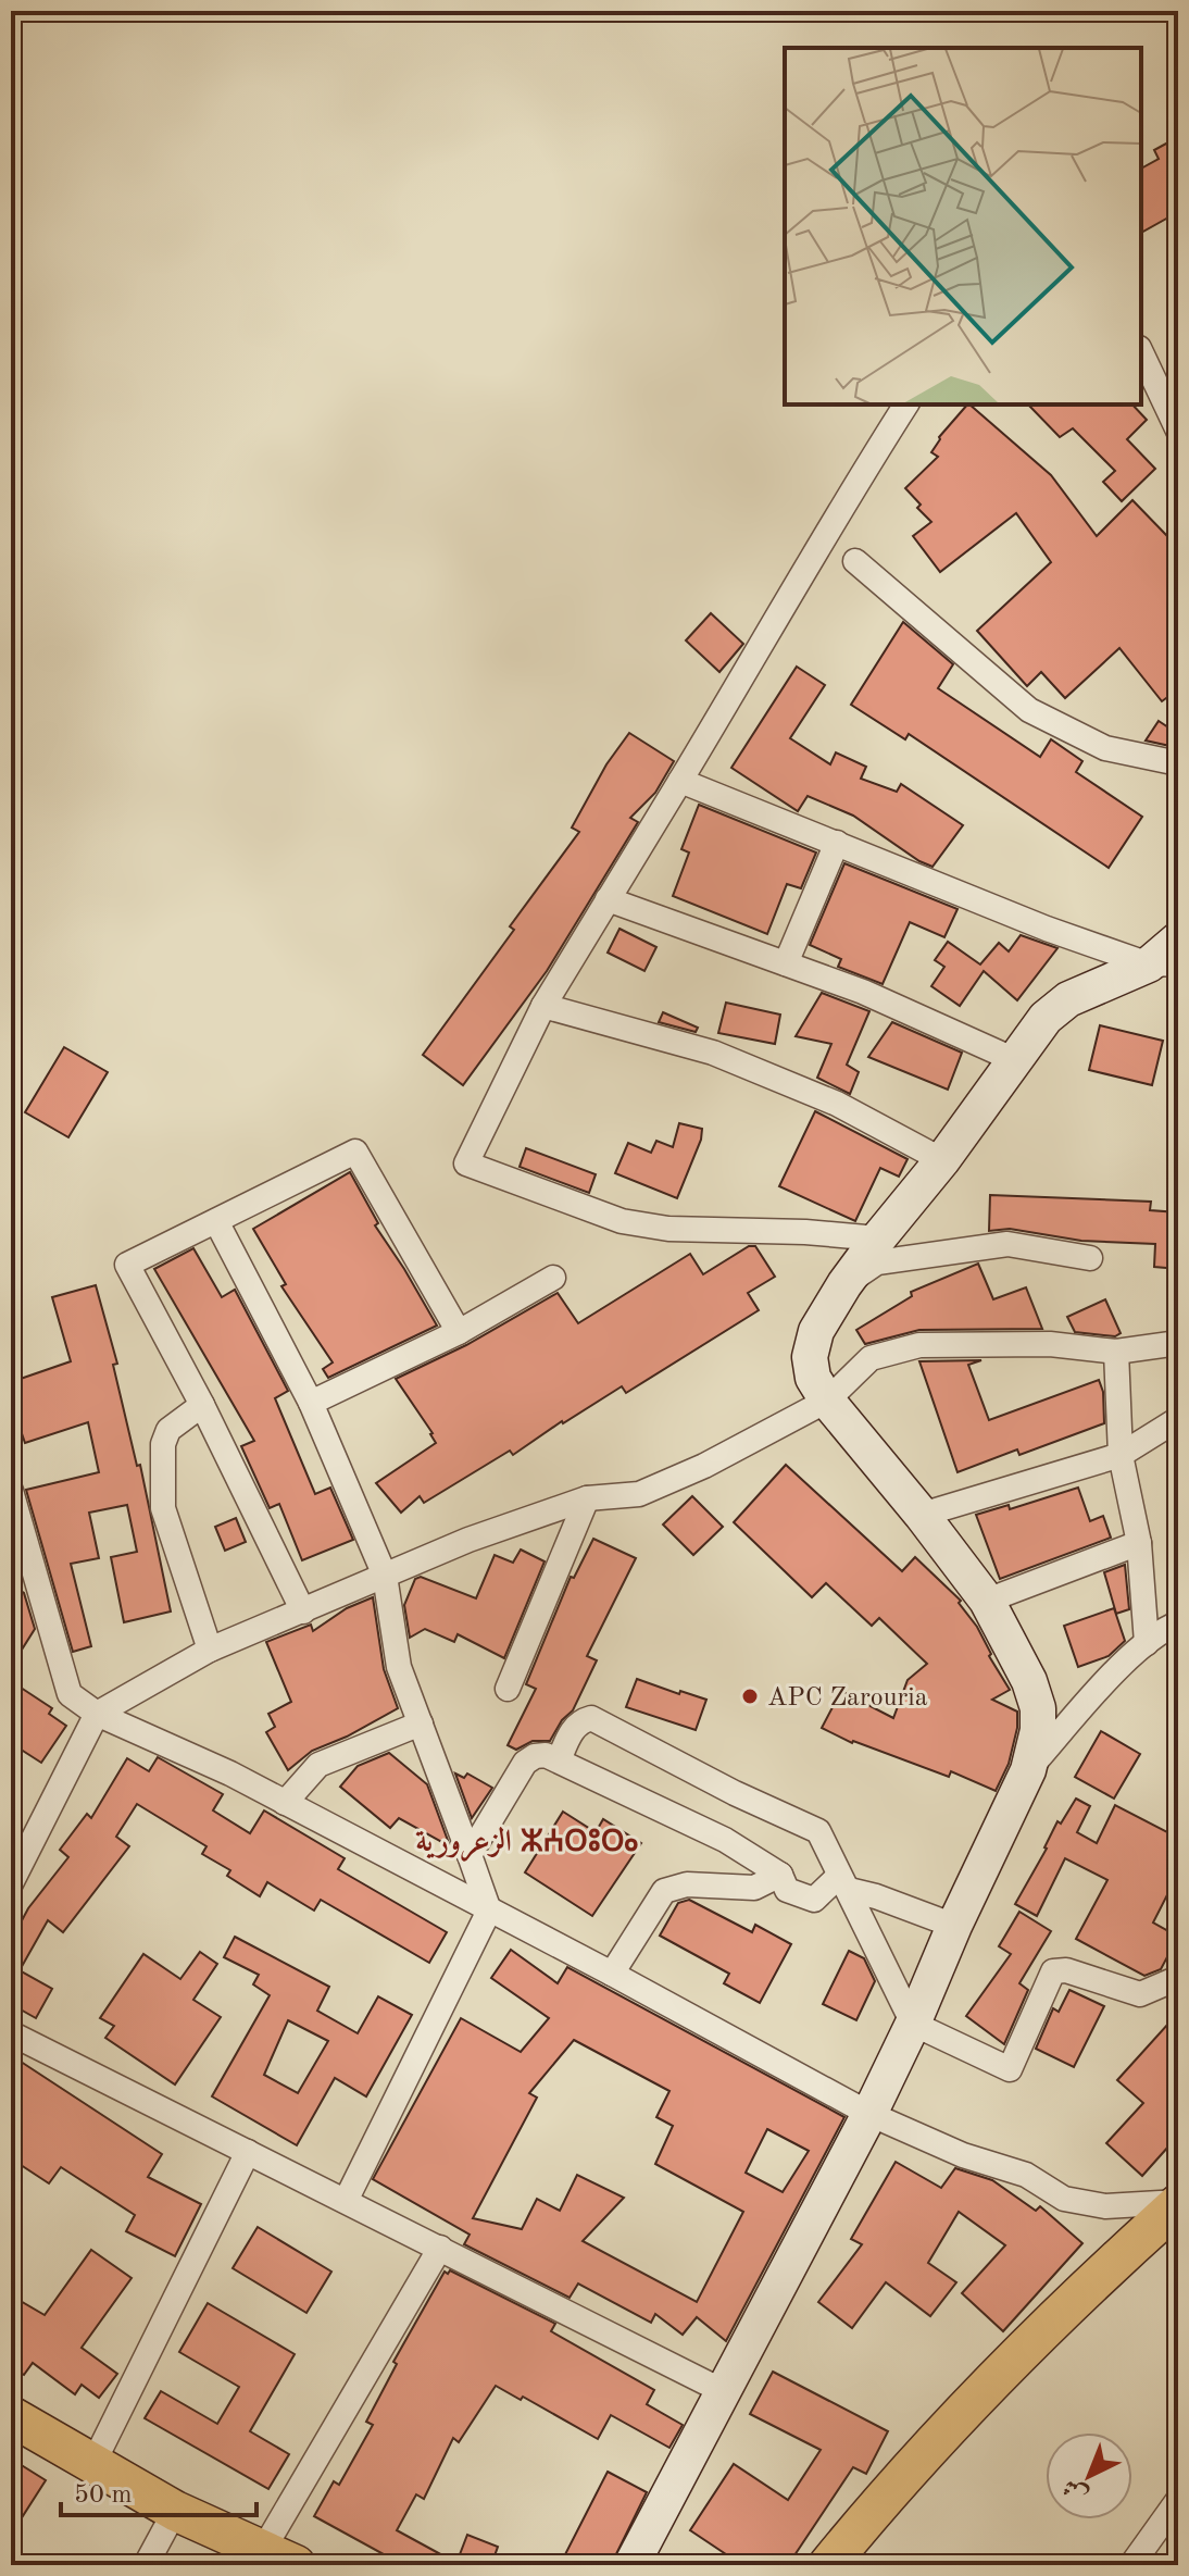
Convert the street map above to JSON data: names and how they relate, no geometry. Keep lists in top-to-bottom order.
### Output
{
  "districts": ["الزعرورية ⵣⵄⵔⵓⵔⴰ"],
  "places": ["APC Zarouria"],
  "scale_bar": "50 m",
  "north": "bottom left"
}
